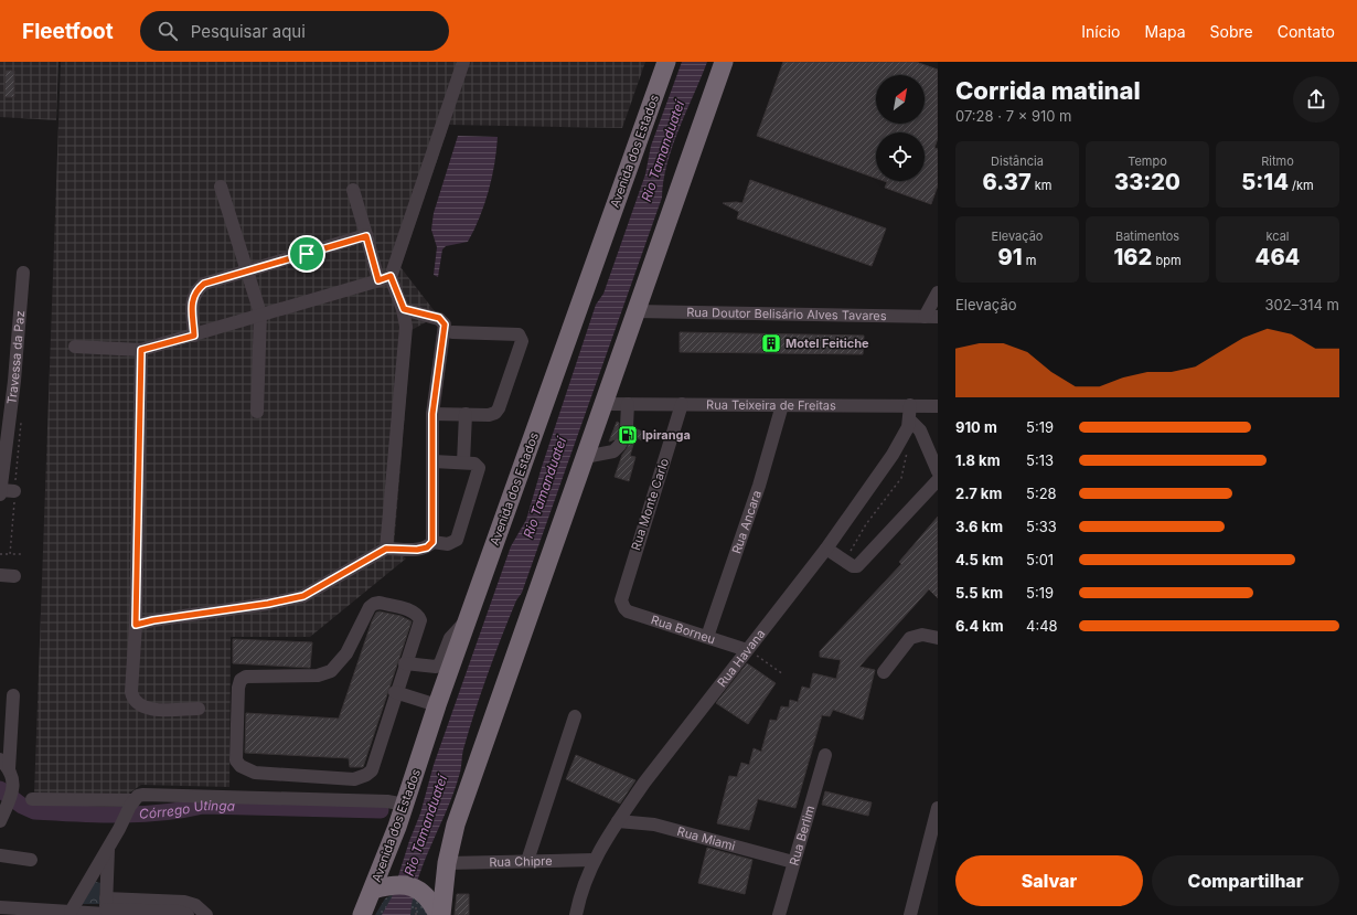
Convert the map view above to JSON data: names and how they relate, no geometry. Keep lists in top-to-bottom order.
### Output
{
  "streets": {
    "highway": ["Avenida dos Estados"],
    "street": [
      "Rua Doutor Belisário Alves Tavares",
      "Travessa da Paz",
      "Rua Teixeira de Freitas",
      "Rua Monte Carlo",
      "Rua Ancara",
      "Rua Borneu",
      "Rua Havana",
      "Rua Berlim",
      "Rua Miami",
      "Rua Chipre"
    ]
  },
  "crossings": [
    ["Rua Teixeira de Freitas", "Rua Monte Carlo"],
    ["Rua Teixeira de Freitas", "Rua Ancara"],
    ["Rua Teixeira de Freitas", "Rua Havana"],
    ["Rua Monte Carlo", "Rua Borneu"],
    ["Rua Ancara", "Rua Borneu"],
    ["Rua Borneu", "Rua Havana"],
    ["Rua Havana", "Rua Miami"],
    ["Rua Havana", "Rua Chipre"],
    ["Rua Berlim", "Rua Miami"]
  ],
  "water": ["Rio Tamanduateí", "Córrego Utinga"],
  "places": {
    "building": ["Motel Feitiche"],
    "fuel station": ["Ipiranga"]
  },
  "north": "top right",
  "page": {
    "header": "Fleetfoot",
    "search": "Pesquisar aqui",
    "nav": [
      "Início",
      "Mapa",
      "Sobre",
      "Contato"
    ],
    "heading": ["Corrida matinal", "07:28 · 7 × 910 m"],
    "stats": [
      ["Distância", "6.37 km"],
      ["Tempo", "33:20"],
      ["Ritmo", "5:14 /km"],
      ["Elevação", "91 m"],
      ["Batimentos", "162 bpm"],
      ["kcal", "464"]
    ],
    "chart": ["Elevação", "302–314 m"],
    "list": [
      {
        "name": "910 m",
        "note": "5:19"
      },
      {
        "name": "1.8 km",
        "note": "5:13"
      },
      {
        "name": "2.7 km",
        "note": "5:28"
      },
      {
        "name": "3.6 km",
        "note": "5:33"
      },
      {
        "name": "4.5 km",
        "note": "5:01"
      },
      {
        "name": "5.5 km",
        "note": "5:19"
      },
      {
        "name": "6.4 km",
        "note": "4:48"
      }
    ],
    "buttons": ["Salvar", "Compartilhar"]
  }
}
